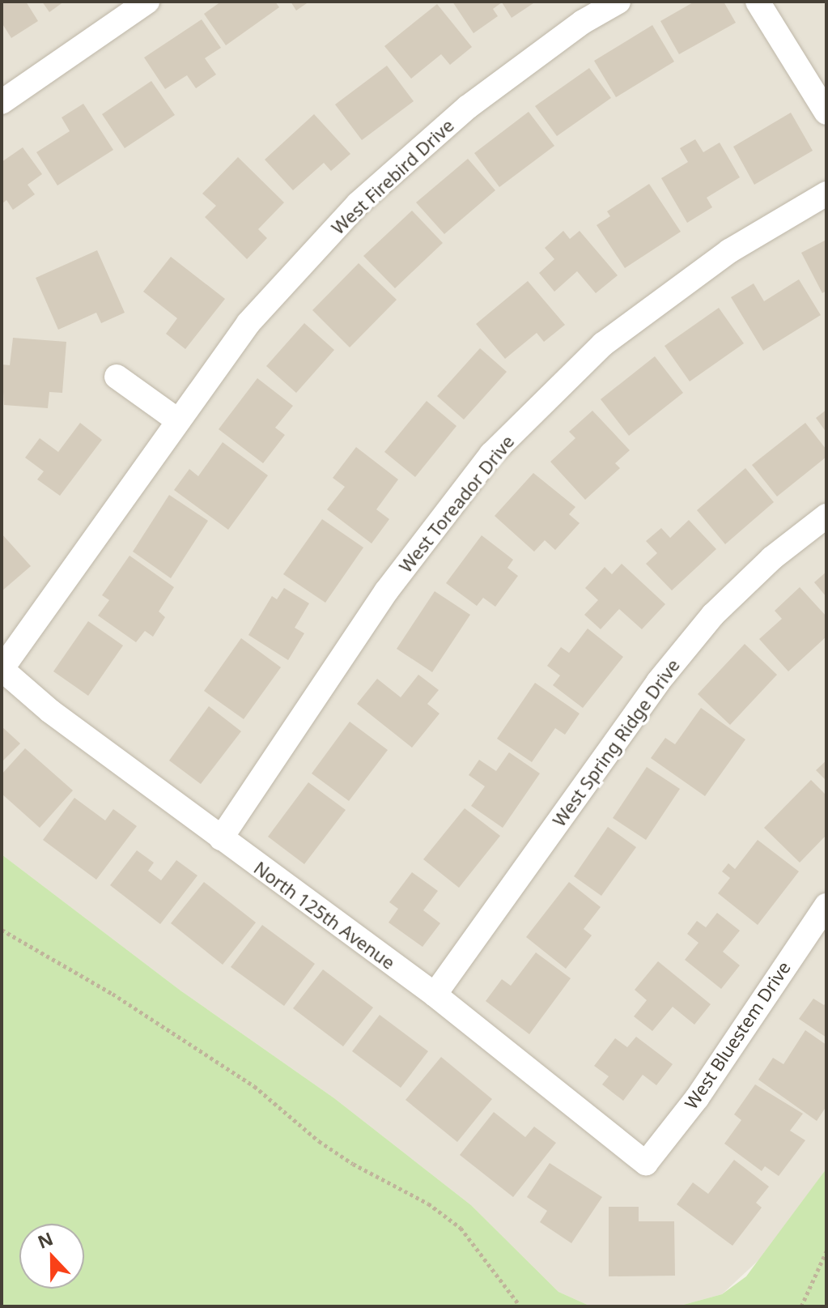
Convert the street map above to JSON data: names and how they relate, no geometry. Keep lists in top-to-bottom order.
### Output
{
  "streets": {
    "street": [
      "West Firebird Drive",
      "West Toreador Drive",
      "West Spring Ridge Drive",
      "North 125th Avenue",
      "West Bluestem Drive"
    ]
  },
  "crossings": [
    ["West Firebird Drive", "North 125th Avenue"],
    ["West Toreador Drive", "North 125th Avenue"],
    ["West Spring Ridge Drive", "North 125th Avenue"],
    ["North 125th Avenue", "West Bluestem Drive"]
  ],
  "north": "top"
}
